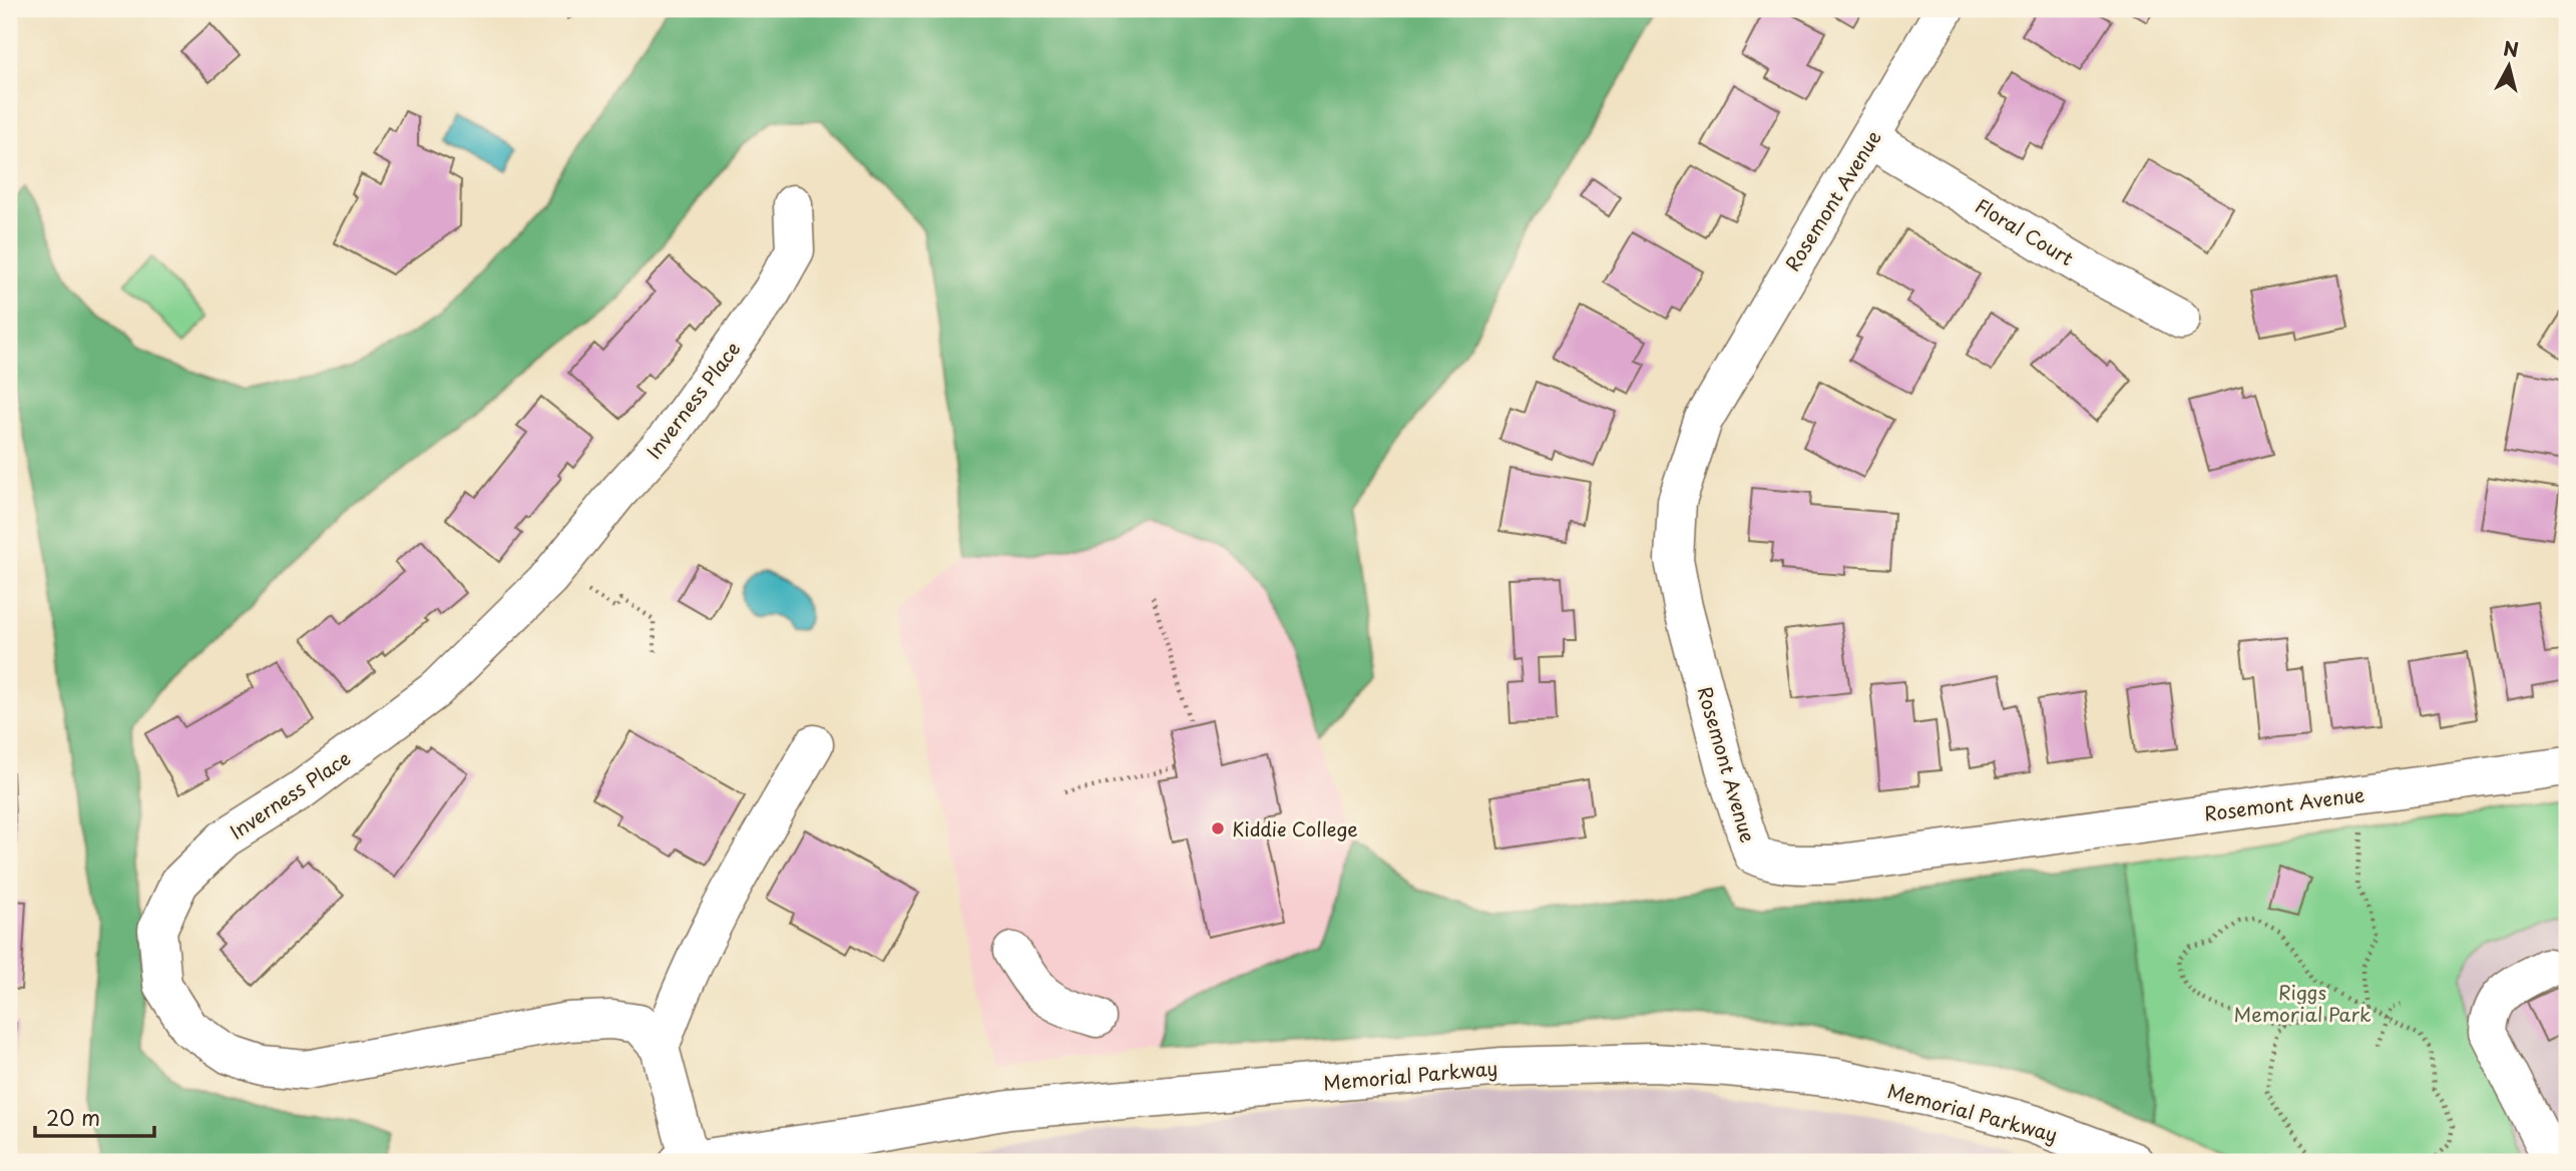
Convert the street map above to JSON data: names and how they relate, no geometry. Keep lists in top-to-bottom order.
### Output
{
  "streets": {
    "street": [
      "Rosemont Avenue",
      "Floral Court",
      "Inverness Place",
      "Memorial Parkway"
    ]
  },
  "crossings": [
    ["Rosemont Avenue", "Floral Court"],
    ["Inverness Place", "Memorial Parkway"]
  ],
  "parks": ["Riggs Memorial Park"],
  "places": ["Kiddie College"],
  "scale_bar": "20 m",
  "north": "top"
}
